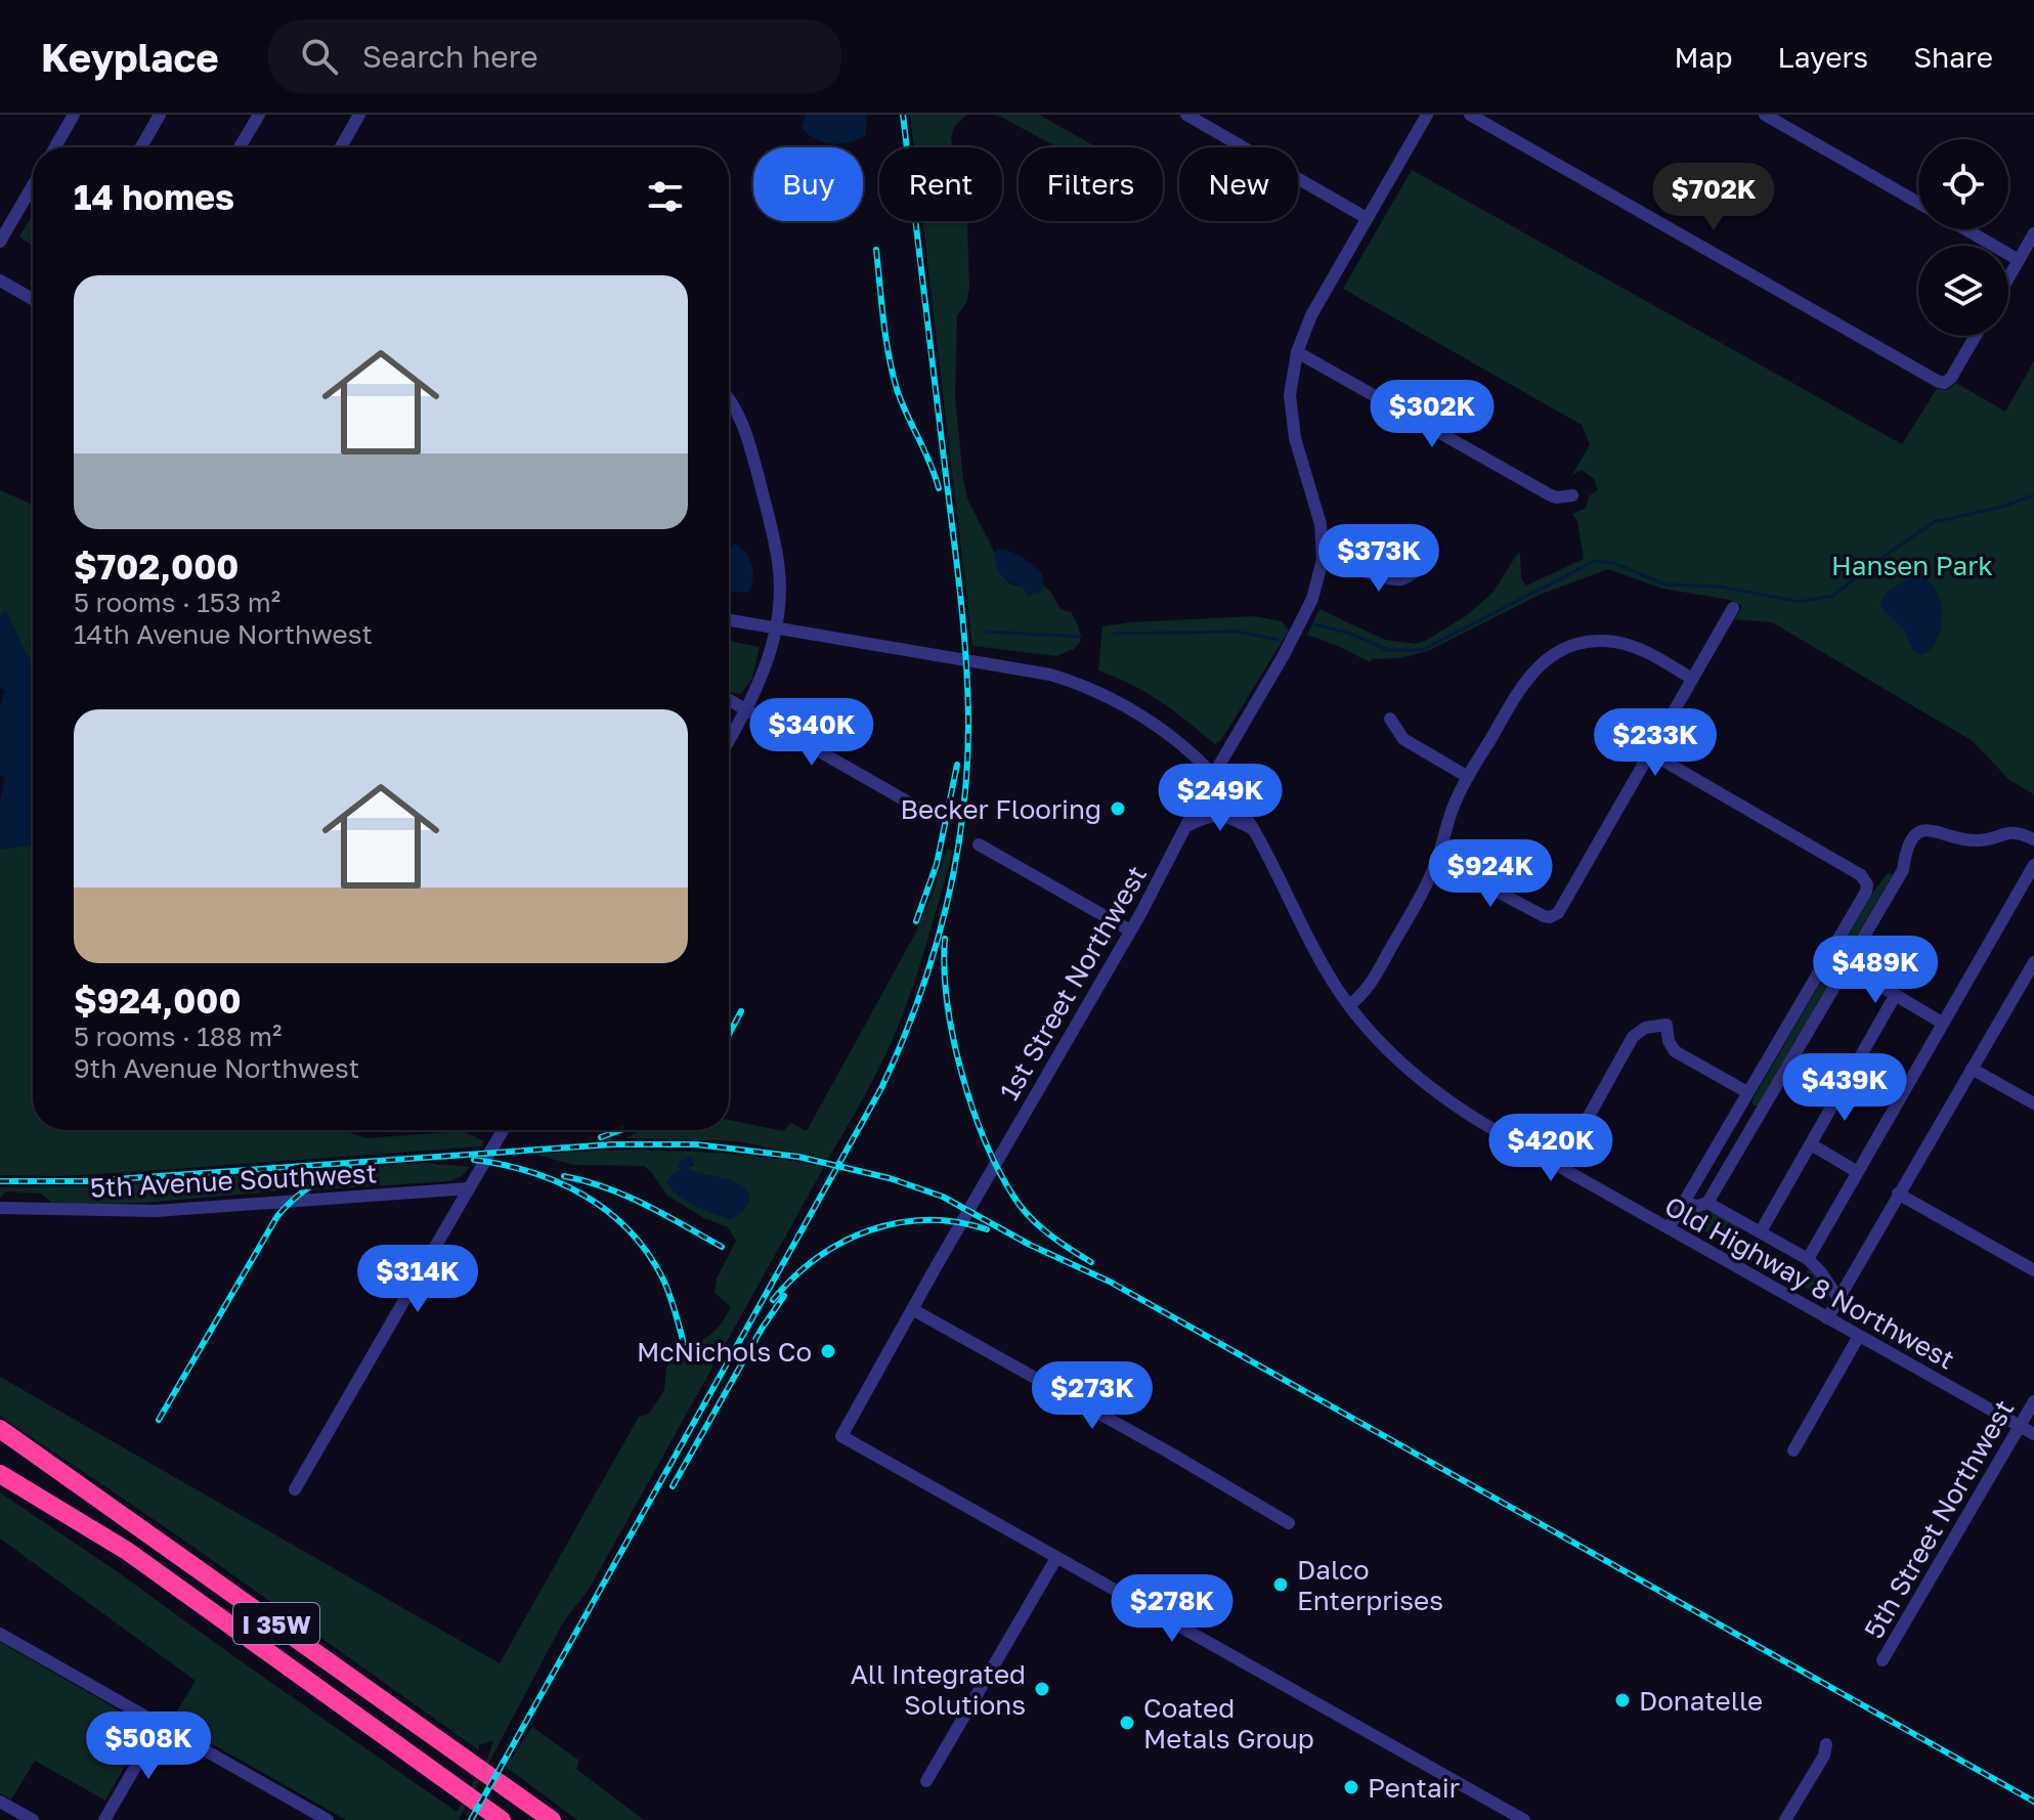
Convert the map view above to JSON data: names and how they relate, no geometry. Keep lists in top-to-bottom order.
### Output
{
  "streets": {
    "highway": ["I 35W"],
    "street": [
      "1st Street Northwest",
      "5th Avenue Southwest",
      "Old Highway 8 Northwest",
      "5th Street Northwest"
    ]
  },
  "crossings": [
    ["1st Street Northwest", "Old Highway 8 Northwest"],
    ["Old Highway 8 Northwest", "5th Street Northwest"]
  ],
  "parks": ["Hansen Park"],
  "places": [
    "Becker Flooring",
    "McNichols Co",
    "Dalco Enterprises",
    "All Integrated Solutions",
    "Donatelle",
    "Coated Metals Group",
    "Pentair"
  ],
  "page": {
    "header": "Keyplace",
    "search": "Search here",
    "nav": ["Map", "Layers", "Share"],
    "chip": [
      "Buy",
      "Rent",
      "Filters",
      "New"
    ],
    "heading": "14 homes",
    "price": [
      "$702K",
      "$302K",
      "$373K",
      "$340K",
      "$233K",
      "$249K",
      "$924K",
      "$489K",
      "$439K",
      "$420K",
      "$314K",
      "$273K",
      "$278K",
      "$508K"
    ],
    "list": [
      {
        "name": "$702,000",
        "note": "5 rooms · 153 m² · 14th Avenue Northwest"
      },
      {
        "name": "$924,000",
        "note": "5 rooms · 188 m² · 9th Avenue Northwest"
      }
    ]
  }
}
